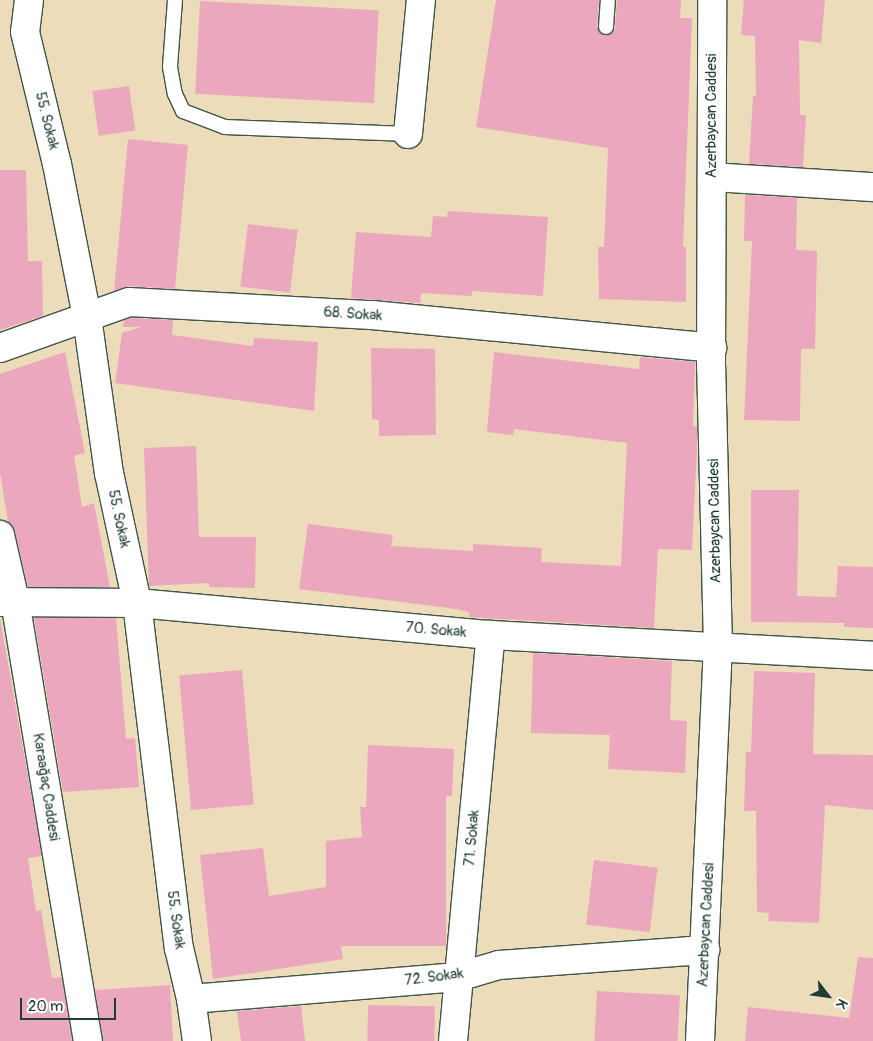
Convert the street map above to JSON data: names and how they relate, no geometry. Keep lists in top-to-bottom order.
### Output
{
  "streets": {
    "street": [
      "Azerbaycan Caddesi",
      "55. Sokak",
      "68. Sokak",
      "70. Sokak",
      "Karaağaç Caddesi",
      "71. Sokak",
      "72. Sokak"
    ]
  },
  "crossings": [
    ["Azerbaycan Caddesi", "68. Sokak"],
    ["Azerbaycan Caddesi", "70. Sokak"],
    ["Azerbaycan Caddesi", "72. Sokak"],
    ["55. Sokak", "68. Sokak"],
    ["55. Sokak", "70. Sokak"],
    ["55. Sokak", "72. Sokak"],
    ["70. Sokak", "Karaağaç Caddesi"],
    ["70. Sokak", "71. Sokak"],
    ["71. Sokak", "72. Sokak"]
  ],
  "scale_bar": "20 m",
  "north": "bottom right"
}
